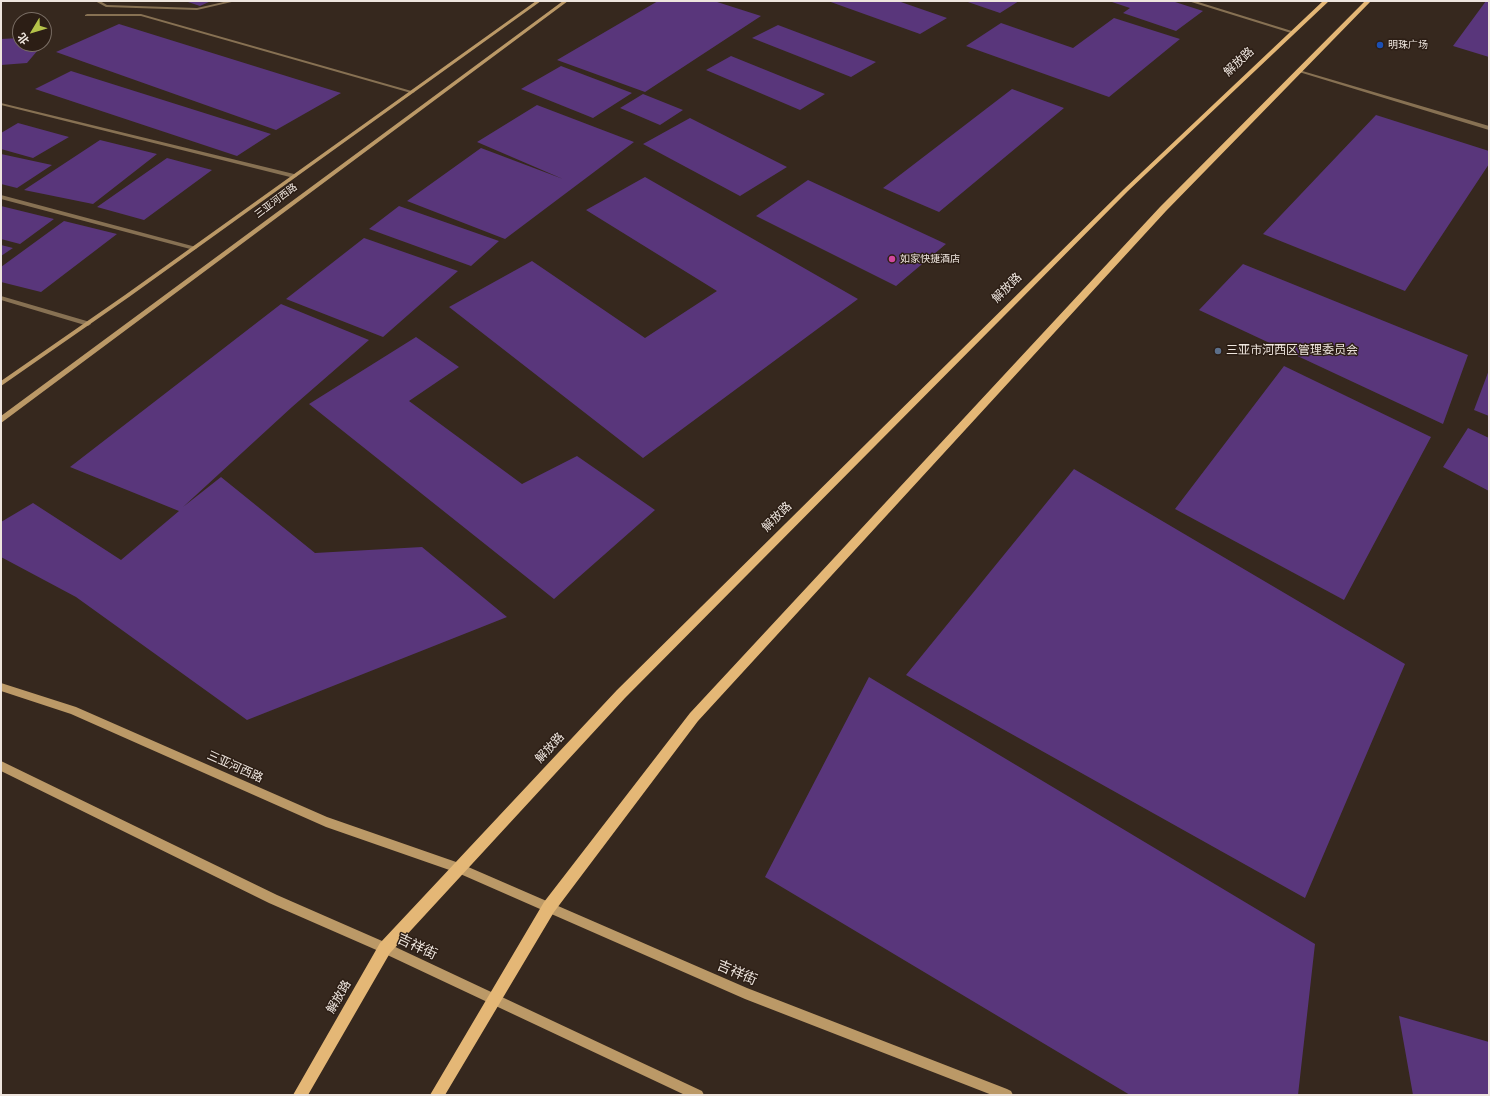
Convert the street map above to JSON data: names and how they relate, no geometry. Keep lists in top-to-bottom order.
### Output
{
  "streets": {
    "main road": ["解放路", "三亚河西路", "吉祥街"]
  },
  "crossings": [
    ["解放路", "三亚河西路"],
    ["解放路", "吉祥街"],
    ["三亚河西路", "吉祥街"]
  ],
  "places": ["明珠广场", "如家快捷酒店", "三亚市河西区管理委员会"],
  "north": "bottom left"
}
